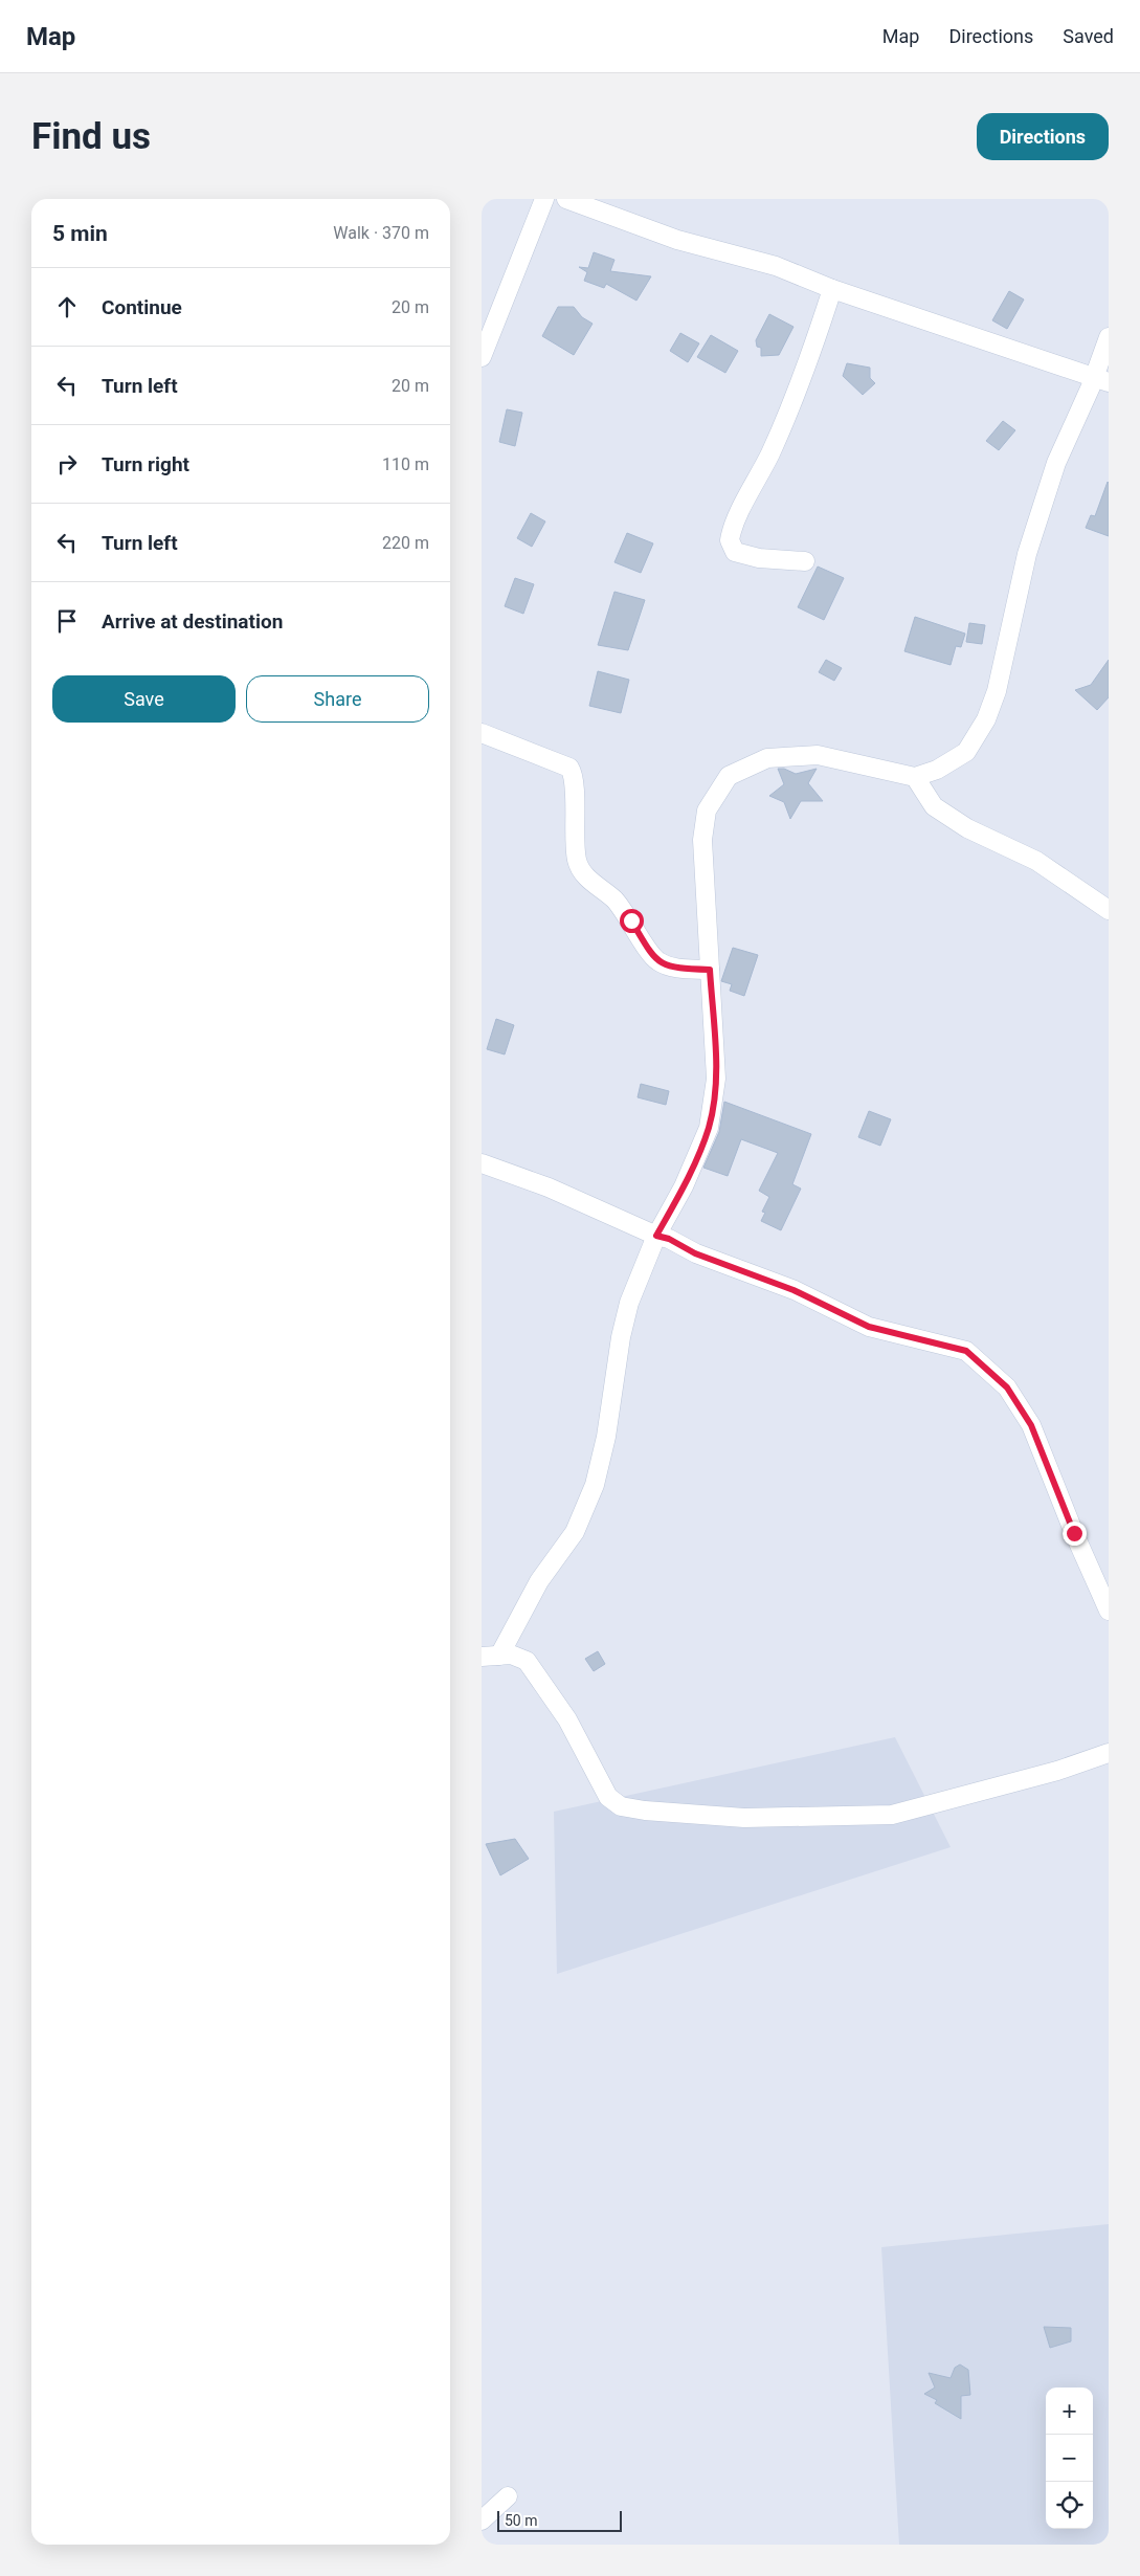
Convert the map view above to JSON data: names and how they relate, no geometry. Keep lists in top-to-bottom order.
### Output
{
  "scale_bar": "50 m",
  "page": {
    "header": "Map",
    "nav": ["Map", "Directions", "Saved"],
    "buttons": [
      "Directions",
      ["Save", "Share"]
    ],
    "title": "Find us",
    "heading": ["5 min", "Walk · 370 m"],
    "list": [
      ["Continue", "20 m"],
      ["Turn left", "20 m"],
      ["Turn right", "110 m"],
      ["Turn left", "220 m"],
      "Arrive at destination"
    ],
    "map_buttons": ["+", "−"],
    "scale": "50 m"
  }
}
